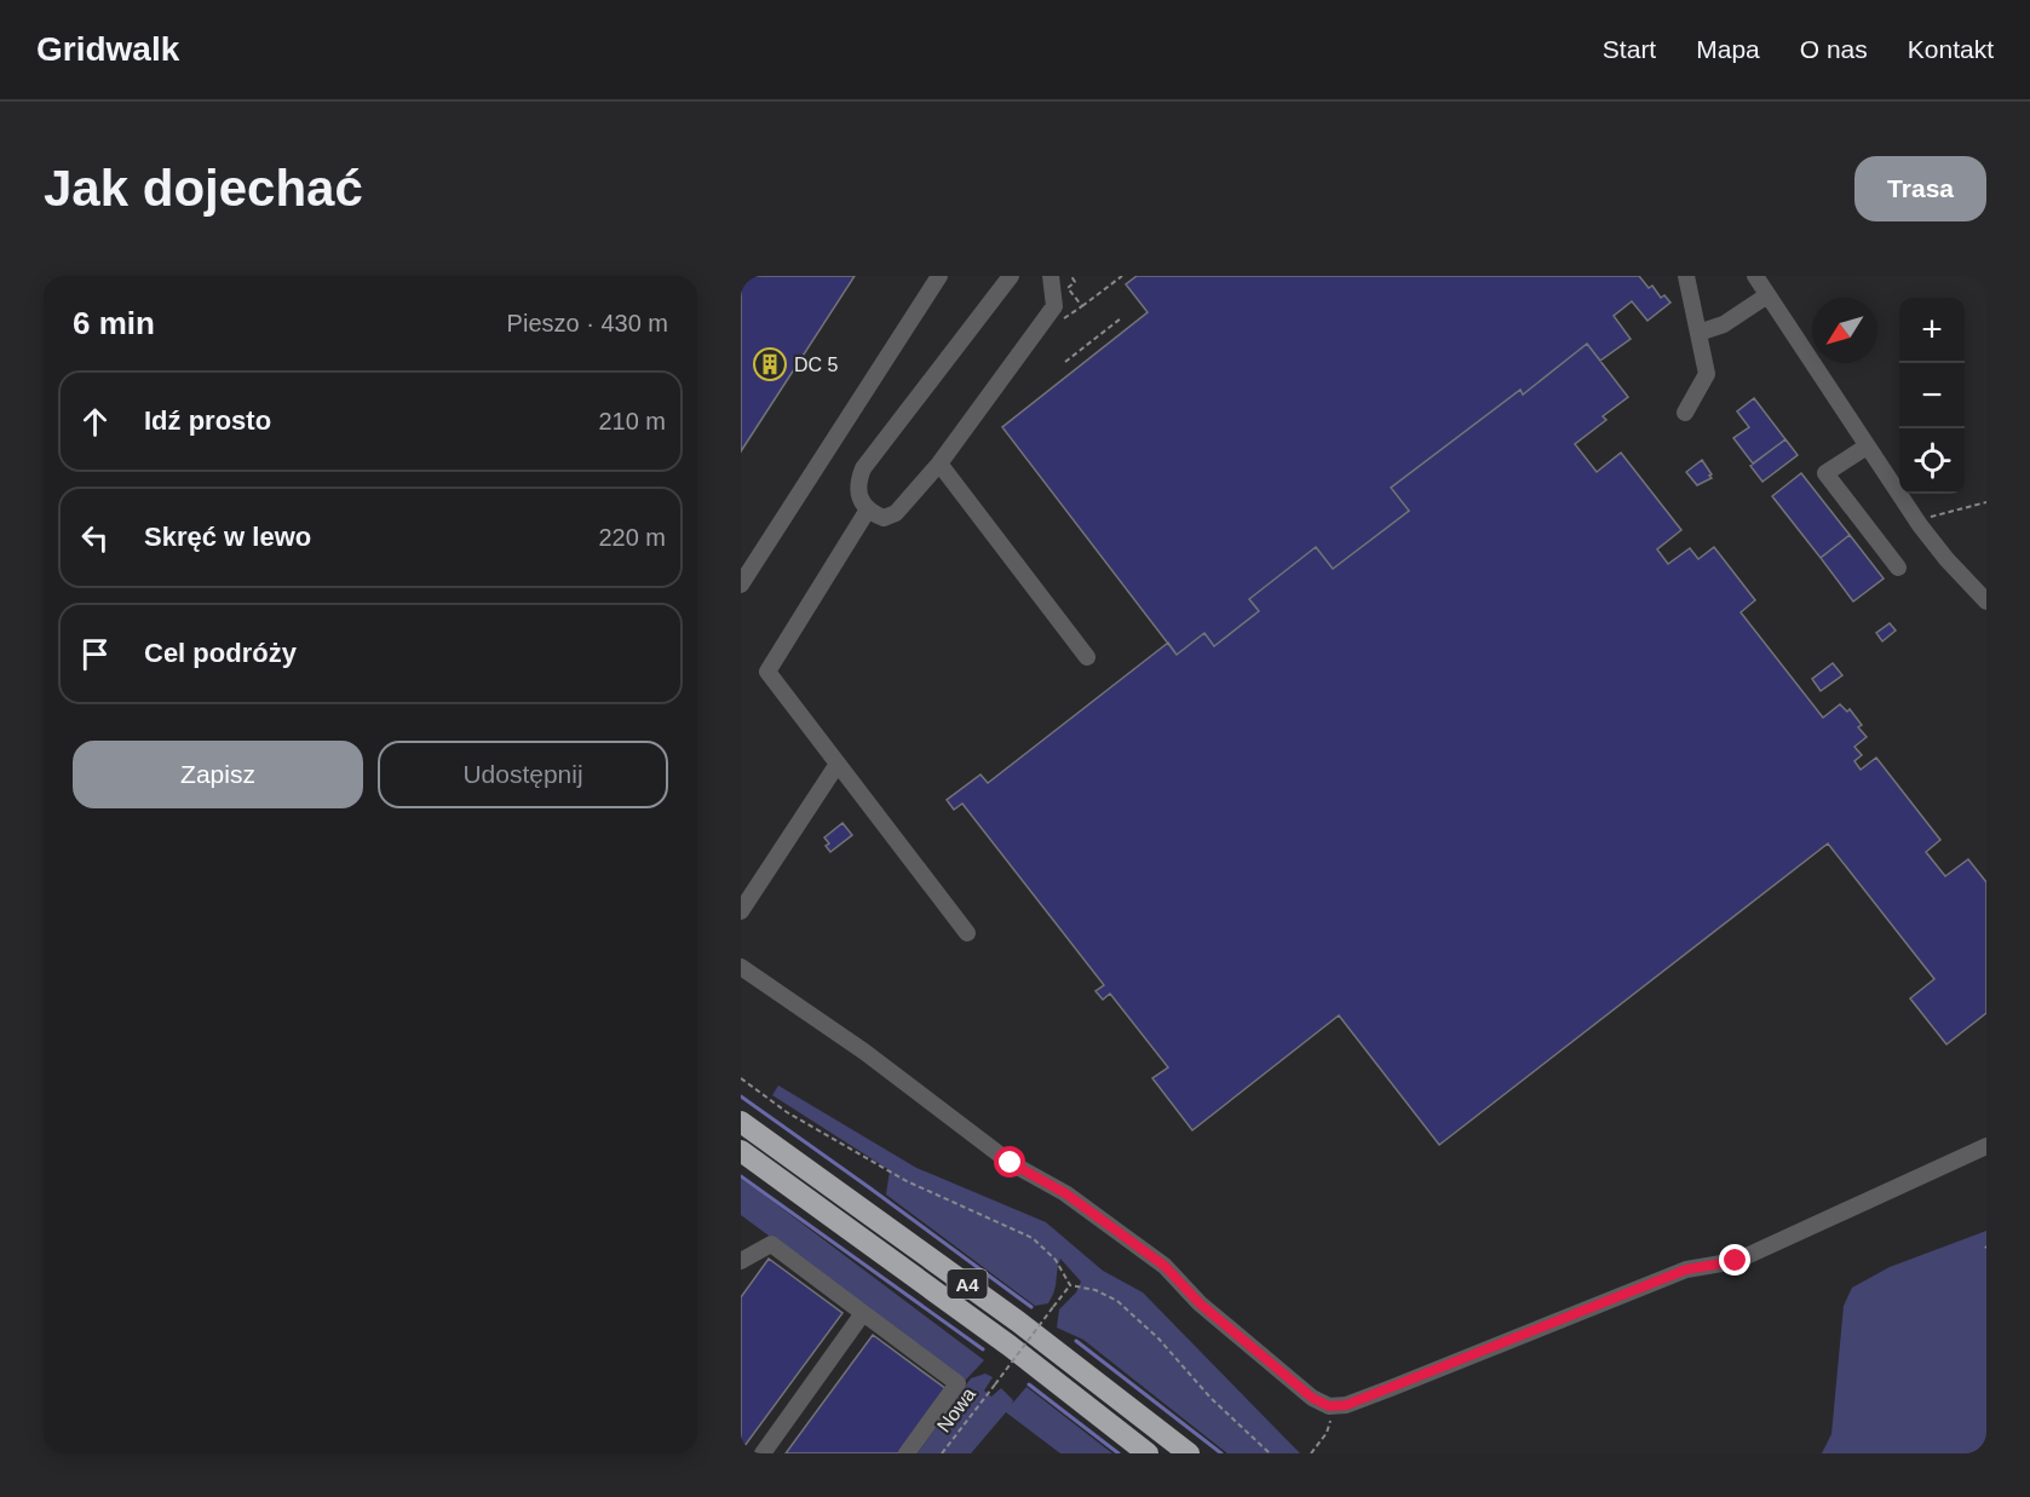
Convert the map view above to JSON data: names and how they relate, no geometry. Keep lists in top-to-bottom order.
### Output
{
  "streets": {
    "highway": ["A4"],
    "path": ["Nowa"]
  },
  "places": {
    "building": ["DC 5"]
  },
  "north": "bottom left",
  "page": {
    "header": "Gridwalk",
    "nav": [
      "Start",
      "Mapa",
      "O nas",
      "Kontakt"
    ],
    "buttons": [
      "Trasa",
      ["Zapisz", "Udostępnij"]
    ],
    "title": "Jak dojechać",
    "heading": ["6 min", "Pieszo · 430 m"],
    "map_buttons": ["+", "−"],
    "list": [
      ["Idź prosto", "210 m"],
      ["Skręć w lewo", "220 m"],
      "Cel podróży"
    ]
  }
}
